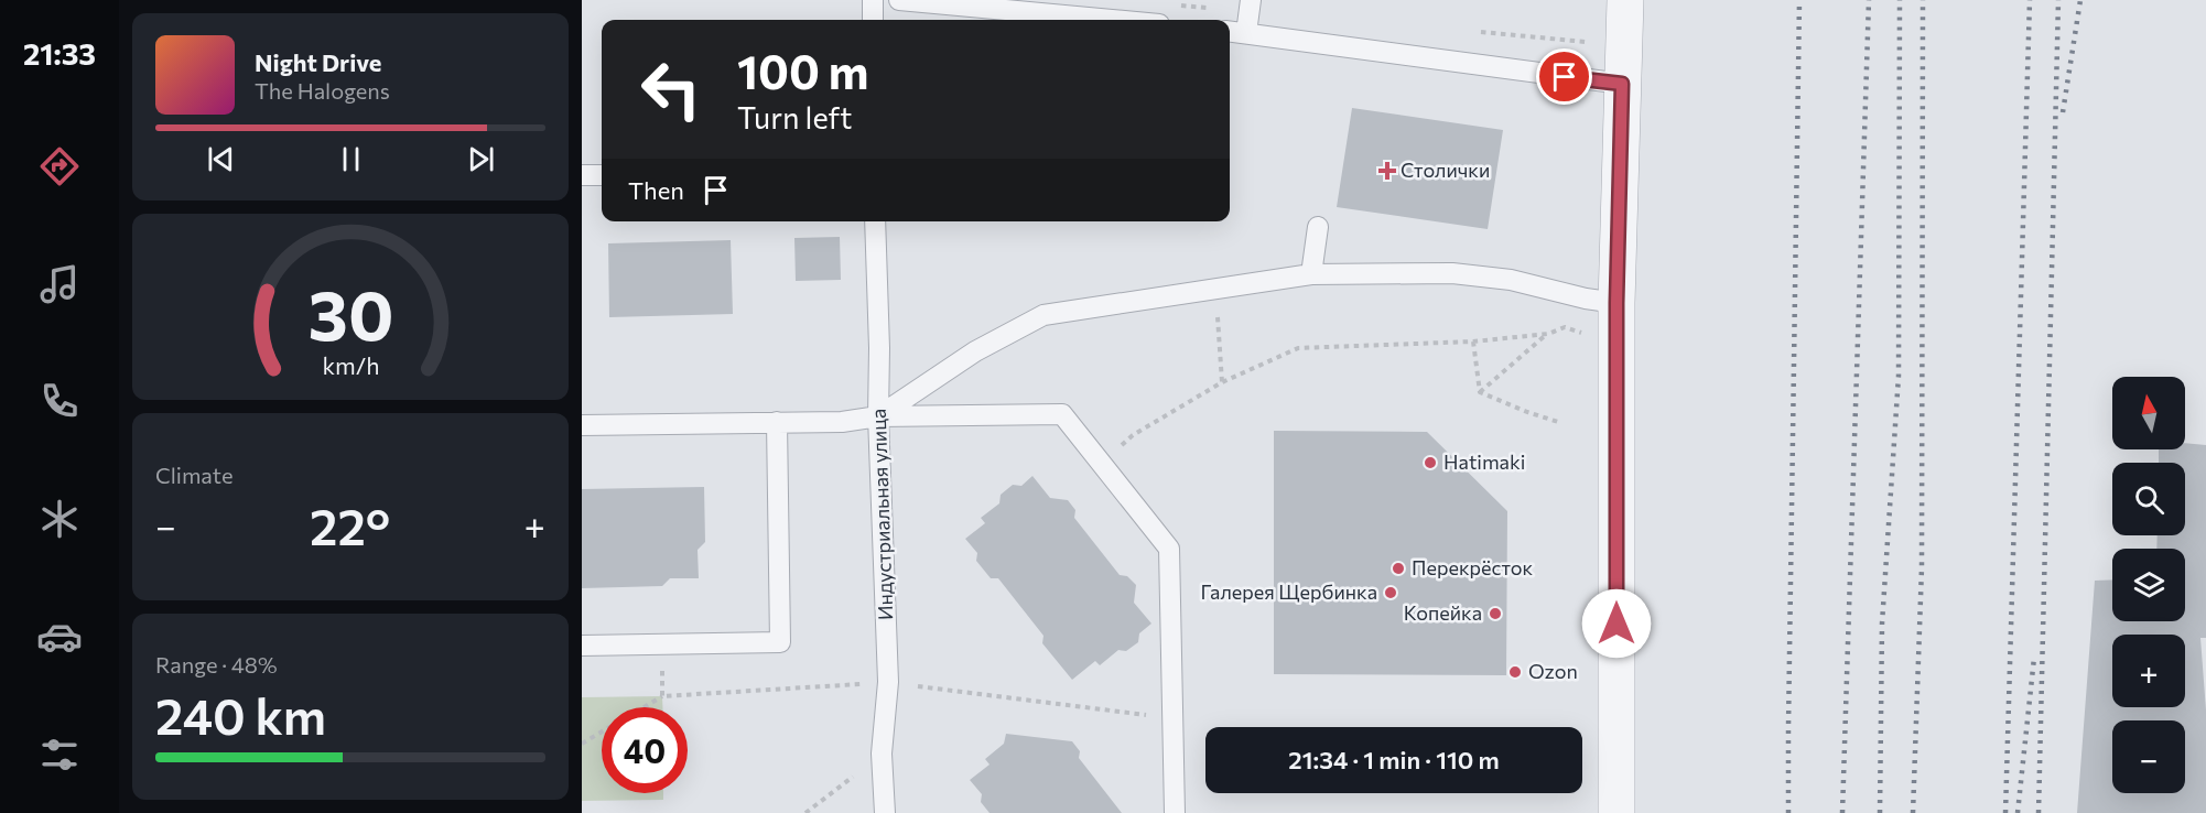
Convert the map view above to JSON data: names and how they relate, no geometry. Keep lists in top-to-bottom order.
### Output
{
  "streets": {
    "lane": ["Индустриальная улица"]
  },
  "places": {
    "health": ["Столички"],
    "other": [
      "Hatimaki",
      "Перекрёсток",
      "Галерея Щербинка",
      "Копейка",
      "Ozon"
    ]
  },
  "north": "top",
  "page": {
    "tabs": "21:33",
    "turn": ["100 m", "Turn left"],
    "song": ["Night Drive", "The Halogens"],
    "then": "Then",
    "map_buttons": ["+", "−"],
    "tile": [
      "Climate",
      ["Range · 48%", "240 km"]
    ],
    "heat": ["−", "22°", "+"],
    "limit": "40",
    "trip": "21:34 · 1 min · 110 m",
    "gauge": ["30", "km/h"]
  }
}
